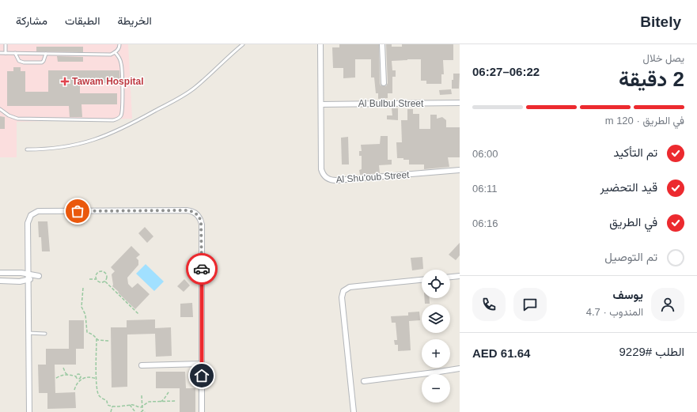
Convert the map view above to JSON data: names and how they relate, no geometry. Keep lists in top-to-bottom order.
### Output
{
  "streets": {
    "street": ["Al Bulbul Street", "Al Shu'oub Street"]
  },
  "crossings": [
    ["Al Bulbul Street", "Al Shu'oub Street"]
  ],
  "places": {
    "health": ["Tawam Hospital"]
  },
  "page": {
    "header": "Bitely",
    "nav": ["الخريطة", "الطبقات", "مشاركة"],
    "heading": ["2 دقيقة", "يصل خلال", "06:22–06:27"],
    "panel": [
      "يوسف",
      "المندوب · 4.7",
      "الطلب #9229",
      "AED 61.64"
    ],
    "bar": "في الطريق · 120 m",
    "list": [
      ["تم التأكيد", "06:00"],
      ["قيد التحضير", "06:11"],
      ["في الطريق", "06:16"],
      "تم التوصيل"
    ],
    "map_buttons": ["+", "−"]
  }
}
